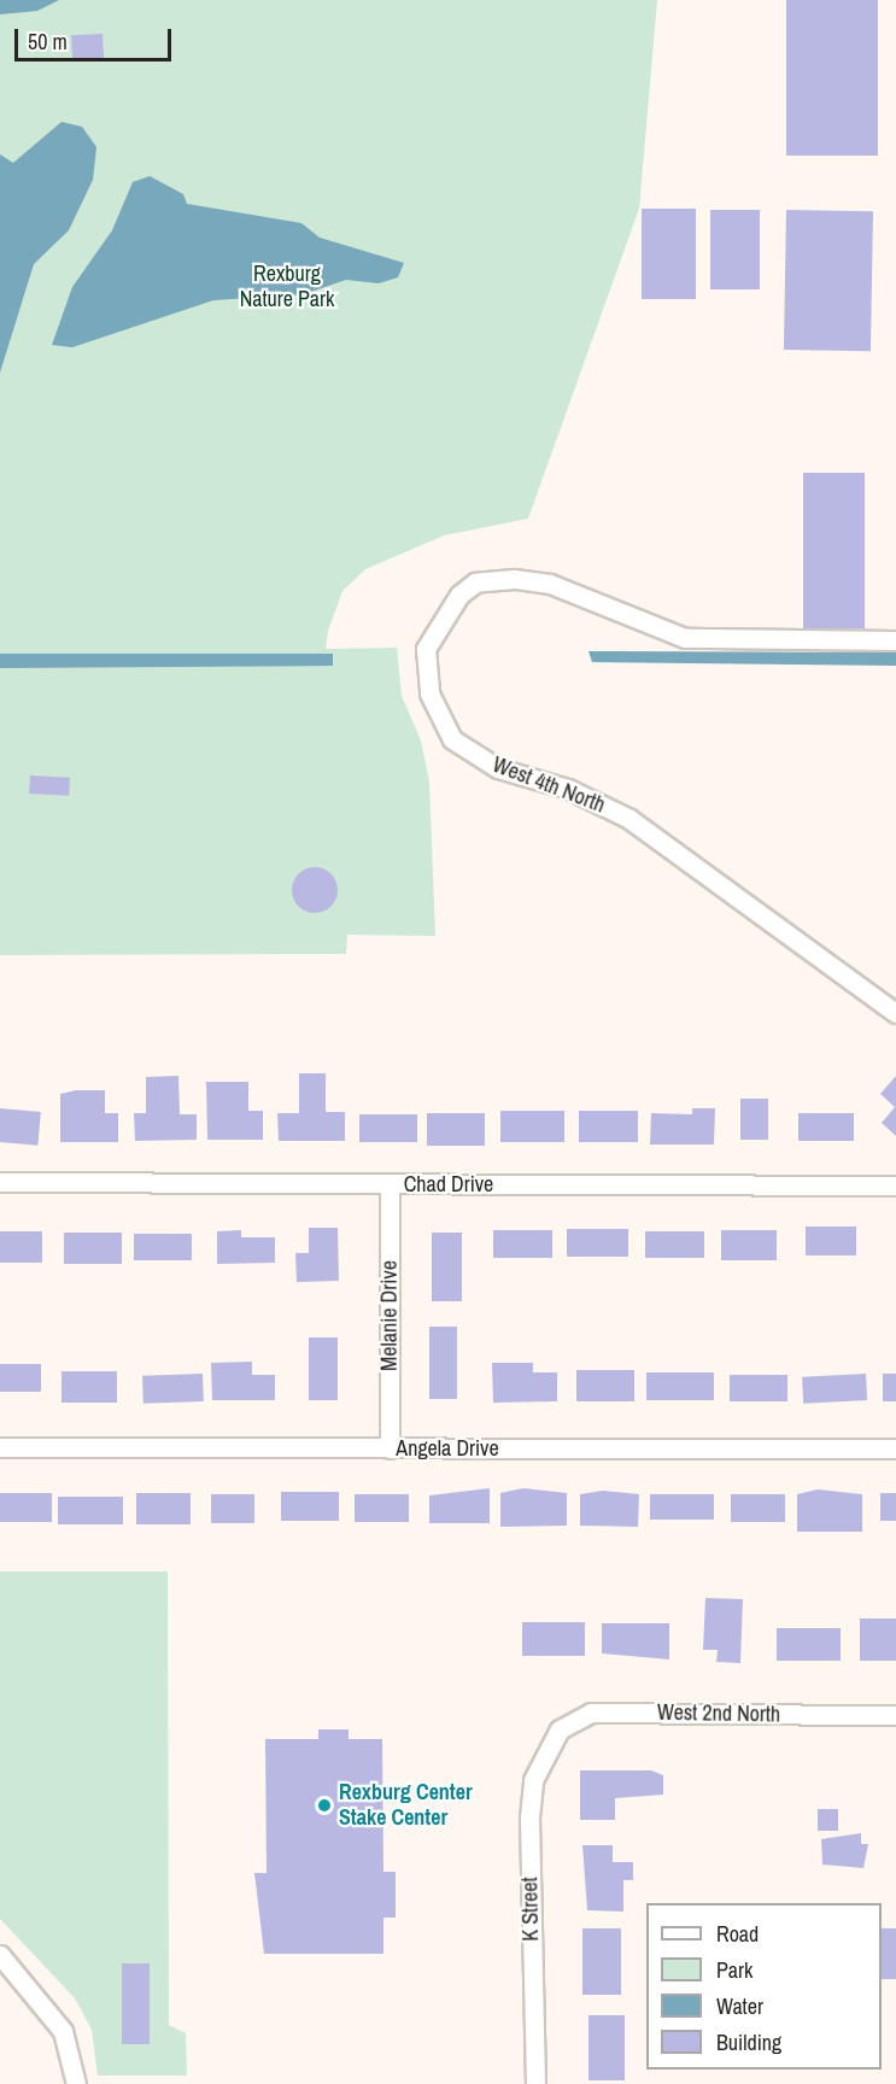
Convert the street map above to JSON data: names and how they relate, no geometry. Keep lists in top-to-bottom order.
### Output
{
  "streets": {
    "street": [
      "West 4th North",
      "Chad Drive",
      "Melanie Drive",
      "Angela Drive",
      "West 2nd North",
      "K Street"
    ]
  },
  "crossings": [
    ["Chad Drive", "Melanie Drive"],
    ["Melanie Drive", "Angela Drive"],
    ["West 2nd North", "K Street"]
  ],
  "parks": ["Rexburg Nature Park"],
  "places": ["Rexburg Center Stake Center"],
  "legend": [
    "Road",
    "Park",
    "Water",
    "Building"
  ],
  "scale_bar": "50 m"
}
